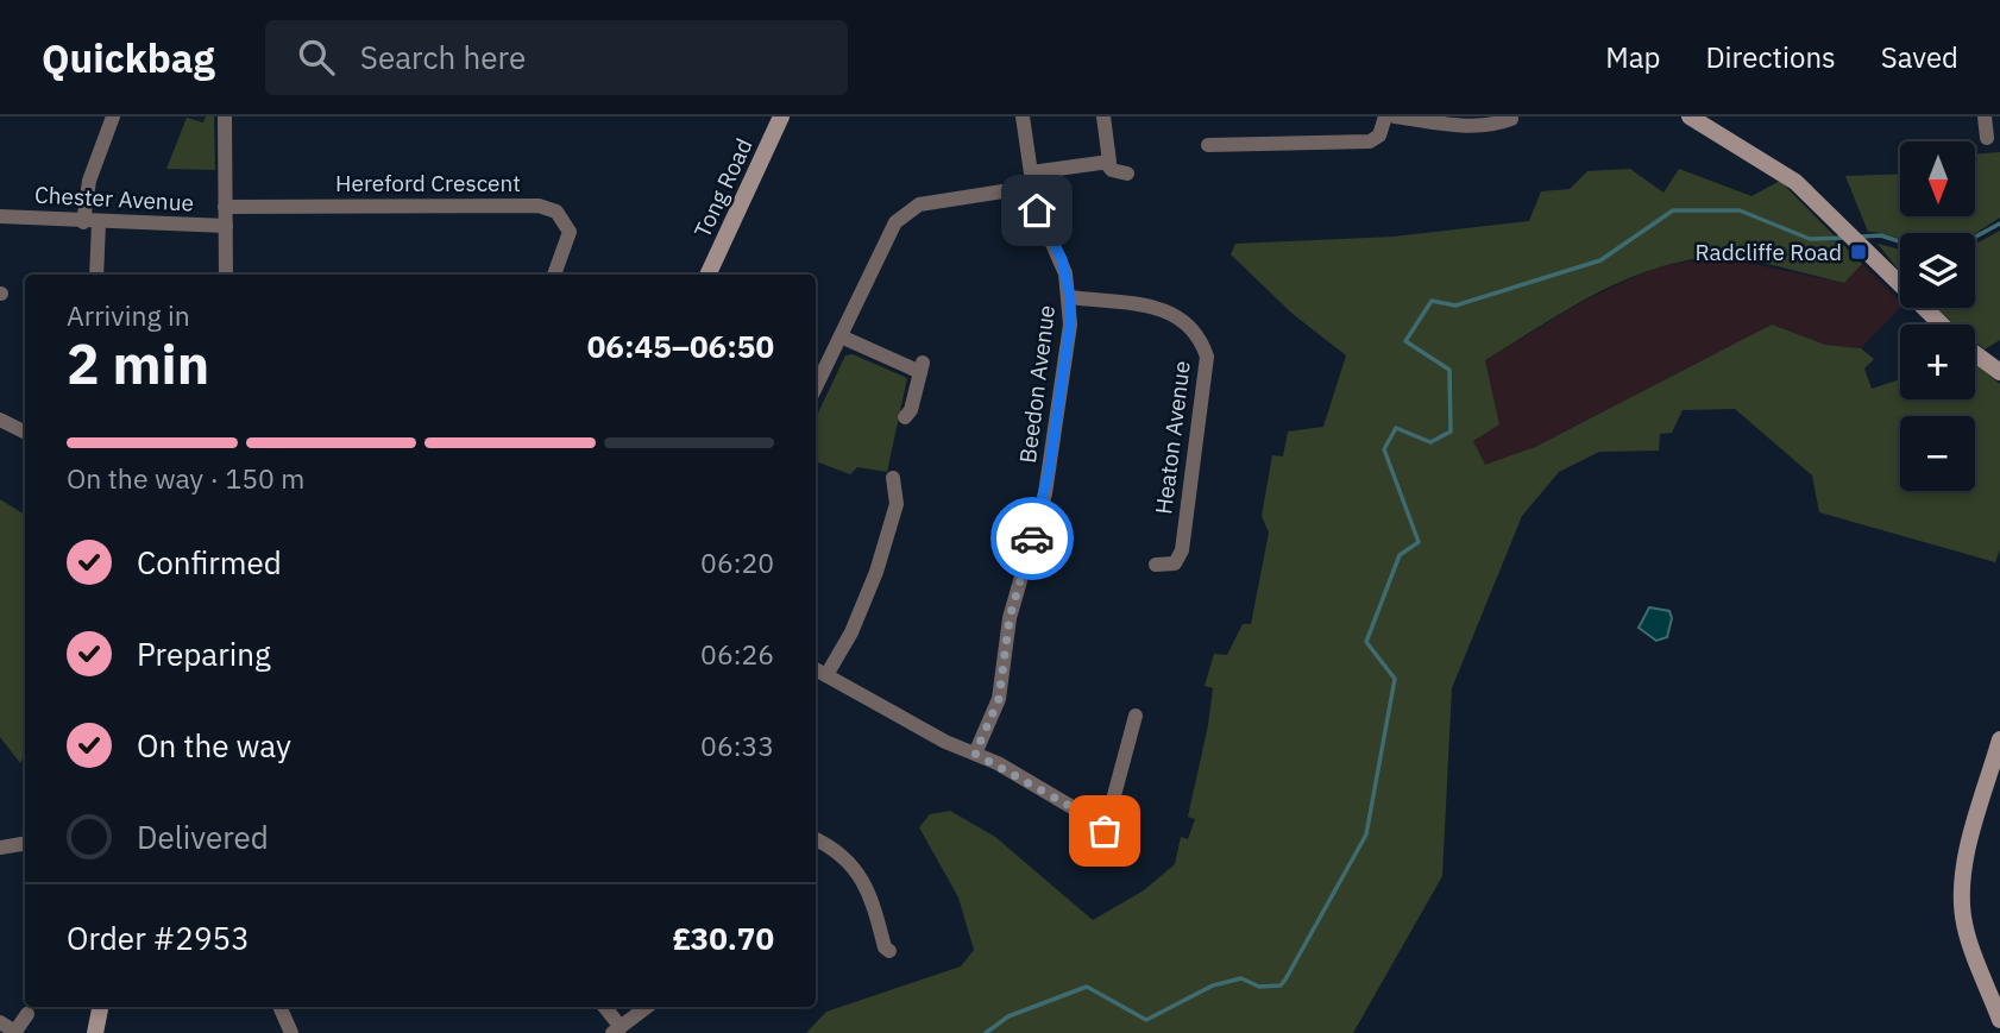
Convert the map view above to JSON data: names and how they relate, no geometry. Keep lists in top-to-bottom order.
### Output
{
  "streets": {
    "main road": ["Tong Road"],
    "street": [
      "Hereford Crescent",
      "Chester Avenue",
      "Beedon Avenue",
      "Heaton Avenue"
    ]
  },
  "crossings": [
    ["Beedon Avenue", "Heaton Avenue"]
  ],
  "places": {
    "transit": ["Radcliffe Road"]
  },
  "north": "bottom",
  "page": {
    "header": "Quickbag",
    "search": "Search here",
    "nav": ["Map", "Directions", "Saved"],
    "map_buttons": ["+", "−"],
    "heading": ["2 min", "Arriving in", "06:45–06:50"],
    "panel": ["Order #2953", "£30.70"],
    "bar": "On the way · 150 m",
    "list": [
      ["Confirmed", "06:20"],
      ["Preparing", "06:26"],
      ["On the way", "06:33"],
      "Delivered"
    ]
  }
}
